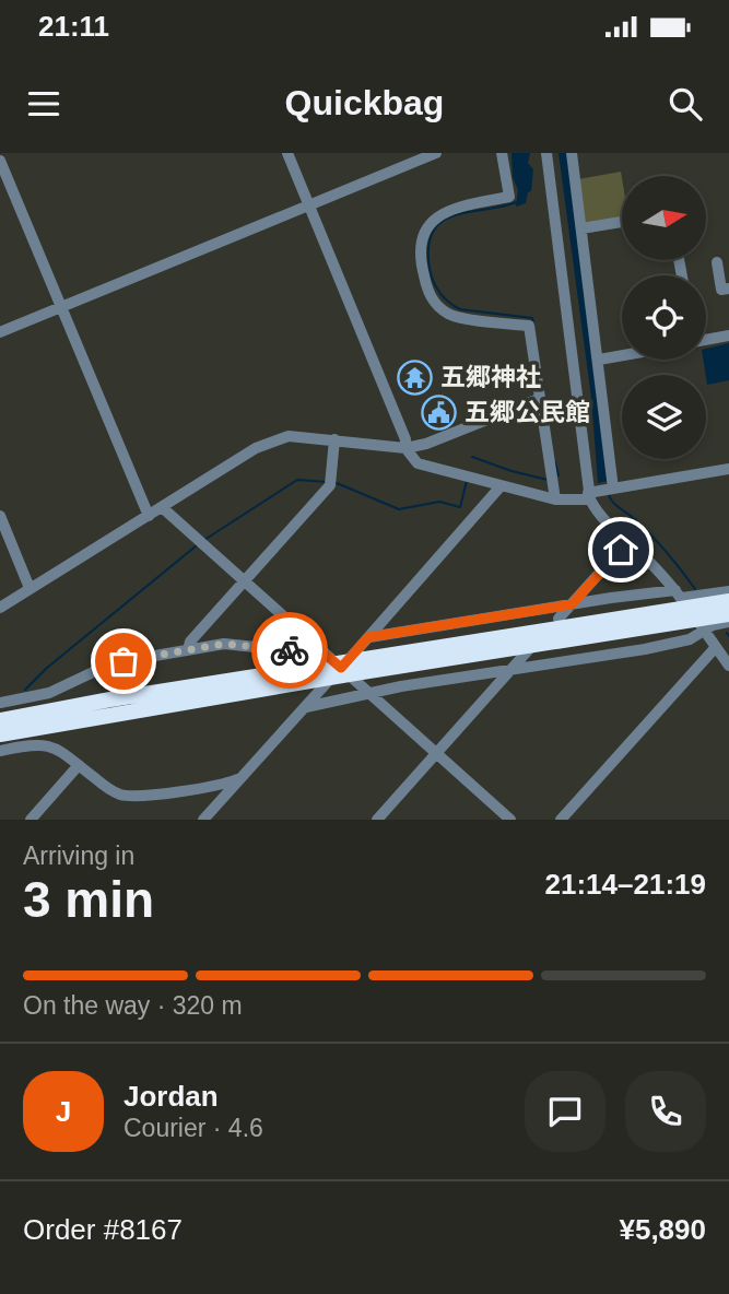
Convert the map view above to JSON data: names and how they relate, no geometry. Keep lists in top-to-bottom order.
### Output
{
  "places": {
    "temple": ["五郷神社"],
    "public building": ["五郷公民館"]
  },
  "north": "right",
  "page": {
    "status": "21:11",
    "header": "Quickbag",
    "heading": ["3 min", "Arriving in", "21:14–21:19"],
    "panel": [
      "Jordan",
      "Courier · 4.6",
      "Order #8167",
      "¥5,890"
    ],
    "bar": "On the way · 320 m",
    "round": "J"
  }
}
